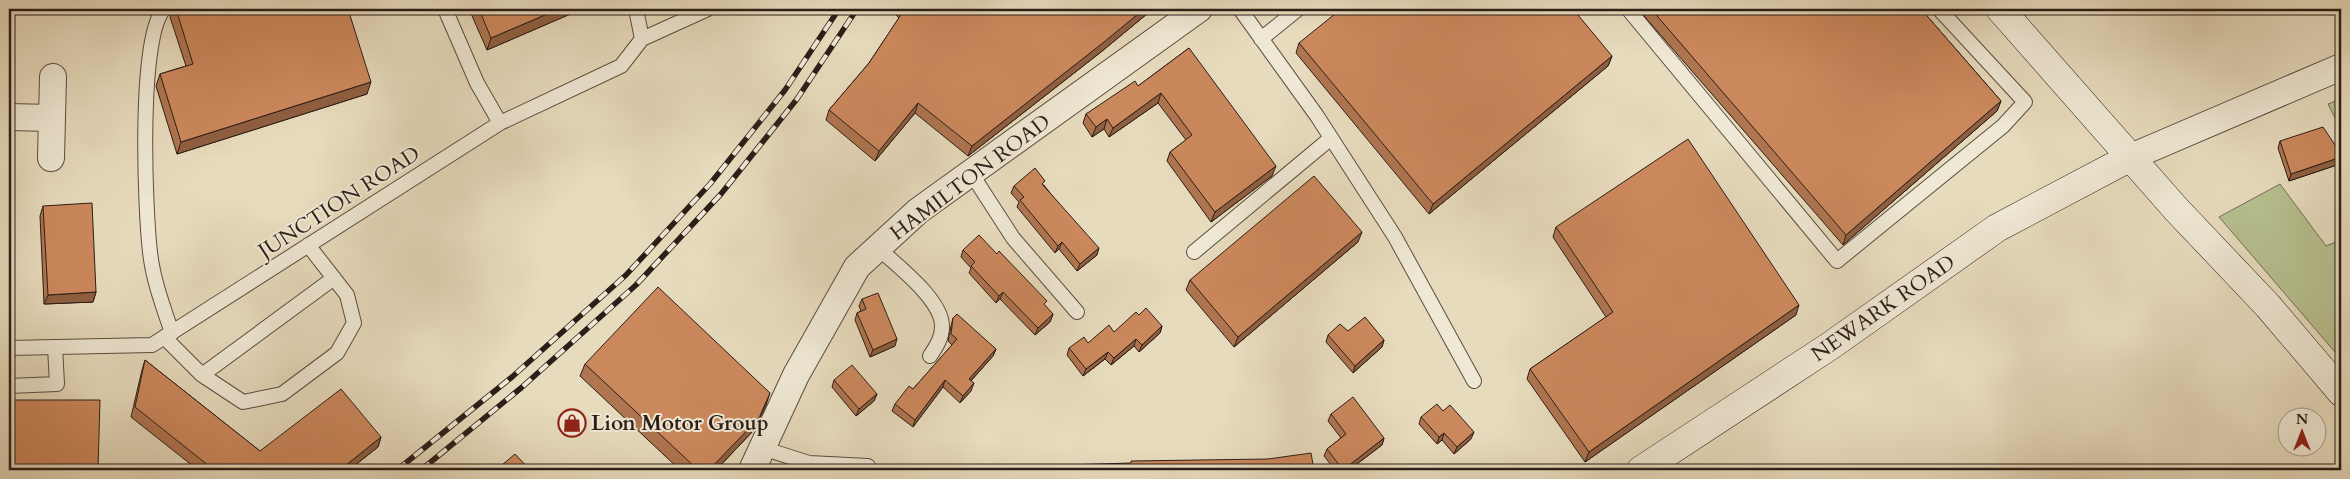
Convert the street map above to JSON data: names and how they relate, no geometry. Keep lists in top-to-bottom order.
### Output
{
  "streets": {
    "main road": ["NEWARK ROAD"],
    "street": ["HAMILTON ROAD"],
    "lane": ["JUNCTION ROAD"]
  },
  "places": {
    "shop": ["Lion Motor Group"]
  },
  "north": "top"
}
